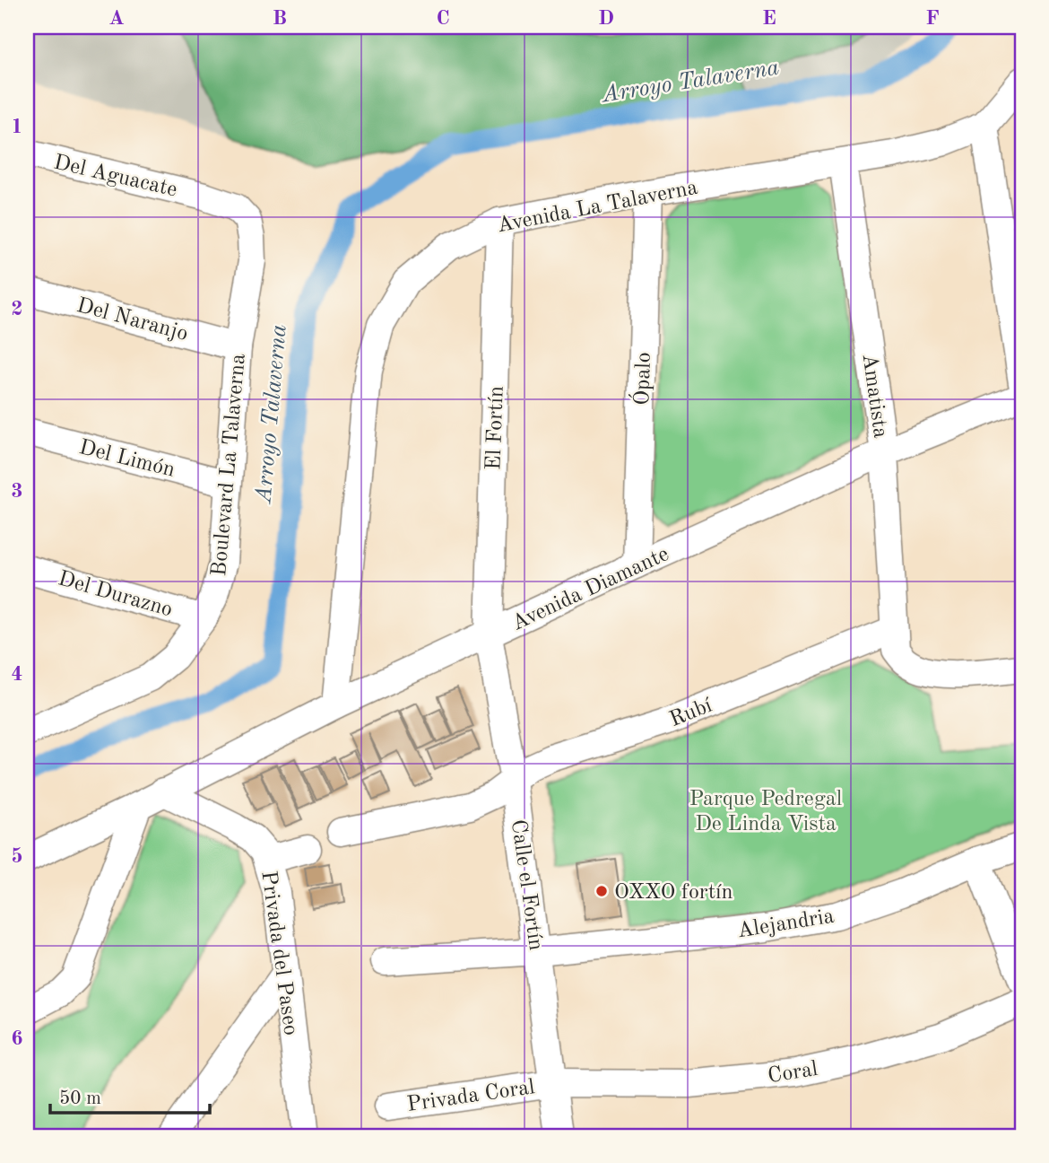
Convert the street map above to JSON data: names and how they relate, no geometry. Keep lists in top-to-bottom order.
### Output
{
  "streets": {
    "street": [
      "Del Aguacate",
      "Avenida La Talaverna",
      "Del Naranjo",
      "Ópalo",
      "Amatista",
      "El Fortín",
      "Del Limón",
      "Boulevard La Talaverna",
      "Avenida Diamante",
      "Del Durazno",
      "Rubí",
      "Calle el Fortín",
      "Alejandria",
      "Privada del Paseo",
      "Coral",
      "Privada Coral"
    ]
  },
  "crossings": [
    ["Del Aguacate", "Boulevard La Talaverna"],
    ["Avenida La Talaverna", "Ópalo"],
    ["Avenida La Talaverna", "Amatista"],
    ["Avenida La Talaverna", "El Fortín"],
    ["Avenida La Talaverna", "Avenida Diamante"],
    ["Del Naranjo", "Boulevard La Talaverna"],
    ["Ópalo", "Avenida Diamante"],
    ["Amatista", "Avenida Diamante"],
    ["Amatista", "Rubí"],
    ["El Fortín", "Avenida Diamante"],
    ["El Fortín", "Calle el Fortín"],
    ["Del Limón", "Boulevard La Talaverna"],
    ["Boulevard La Talaverna", "Del Durazno"],
    ["Avenida Diamante", "Calle el Fortín"],
    ["Avenida Diamante", "Privada del Paseo"],
    ["Rubí", "Calle el Fortín"],
    ["Calle el Fortín", "Alejandria"],
    ["Calle el Fortín", "Coral"],
    ["Calle el Fortín", "Privada Coral"],
    ["Coral", "Privada Coral"]
  ],
  "water": ["Arroyo Talaverna"],
  "parks": ["Parque Pedregal De Linda Vista"],
  "places": ["OXXO fortín"],
  "scale_bar": "50 m",
  "grid": {
    "columns": [
      "A",
      "B",
      "C",
      "D",
      "E",
      "F"
    ],
    "rows": [
      "1",
      "2",
      "3",
      "4",
      "5",
      "6"
    ]
  }
}
